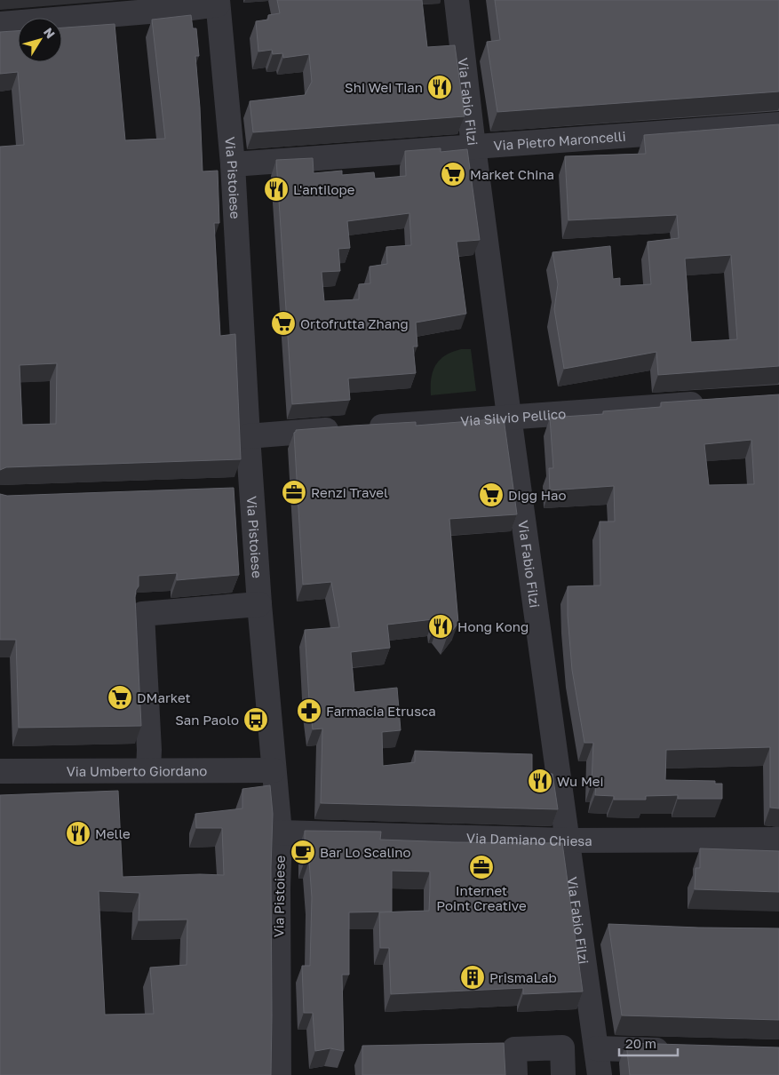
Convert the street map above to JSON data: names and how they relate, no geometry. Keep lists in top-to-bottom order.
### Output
{
  "streets": {
    "street": [
      "Via Fabio Filzi",
      "Via Pietro Maroncelli",
      "Via Pistoiese",
      "Via Silvio Pellico",
      "Via Umberto Giordano",
      "Via Damiano Chiesa"
    ]
  },
  "crossings": [
    ["Via Fabio Filzi", "Via Pietro Maroncelli"],
    ["Via Fabio Filzi", "Via Silvio Pellico"],
    ["Via Fabio Filzi", "Via Damiano Chiesa"],
    ["Via Pietro Maroncelli", "Via Pistoiese"],
    ["Via Pistoiese", "Via Silvio Pellico"],
    ["Via Pistoiese", "Via Umberto Giordano"],
    ["Via Pistoiese", "Via Damiano Chiesa"]
  ],
  "places": {
    "restaurant": [
      "Shi Wei Tian",
      "L'antilope",
      "Hong Kong",
      "Wu Mei",
      "Melle"
    ],
    "supermarket": [
      "Market China",
      "Ortofrutta Zhang",
      "Digg Hao",
      "DMarket"
    ],
    "office": ["Renzi Travel", "Internet Point Creative"],
    "pharmacy": ["Farmacia Etrusca"],
    "bus stop": ["San Paolo"],
    "cafe": ["Bar Lo Scalino"],
    "building": ["PrismaLab"]
  },
  "scale_bar": "20 m",
  "north": "top right"
}
